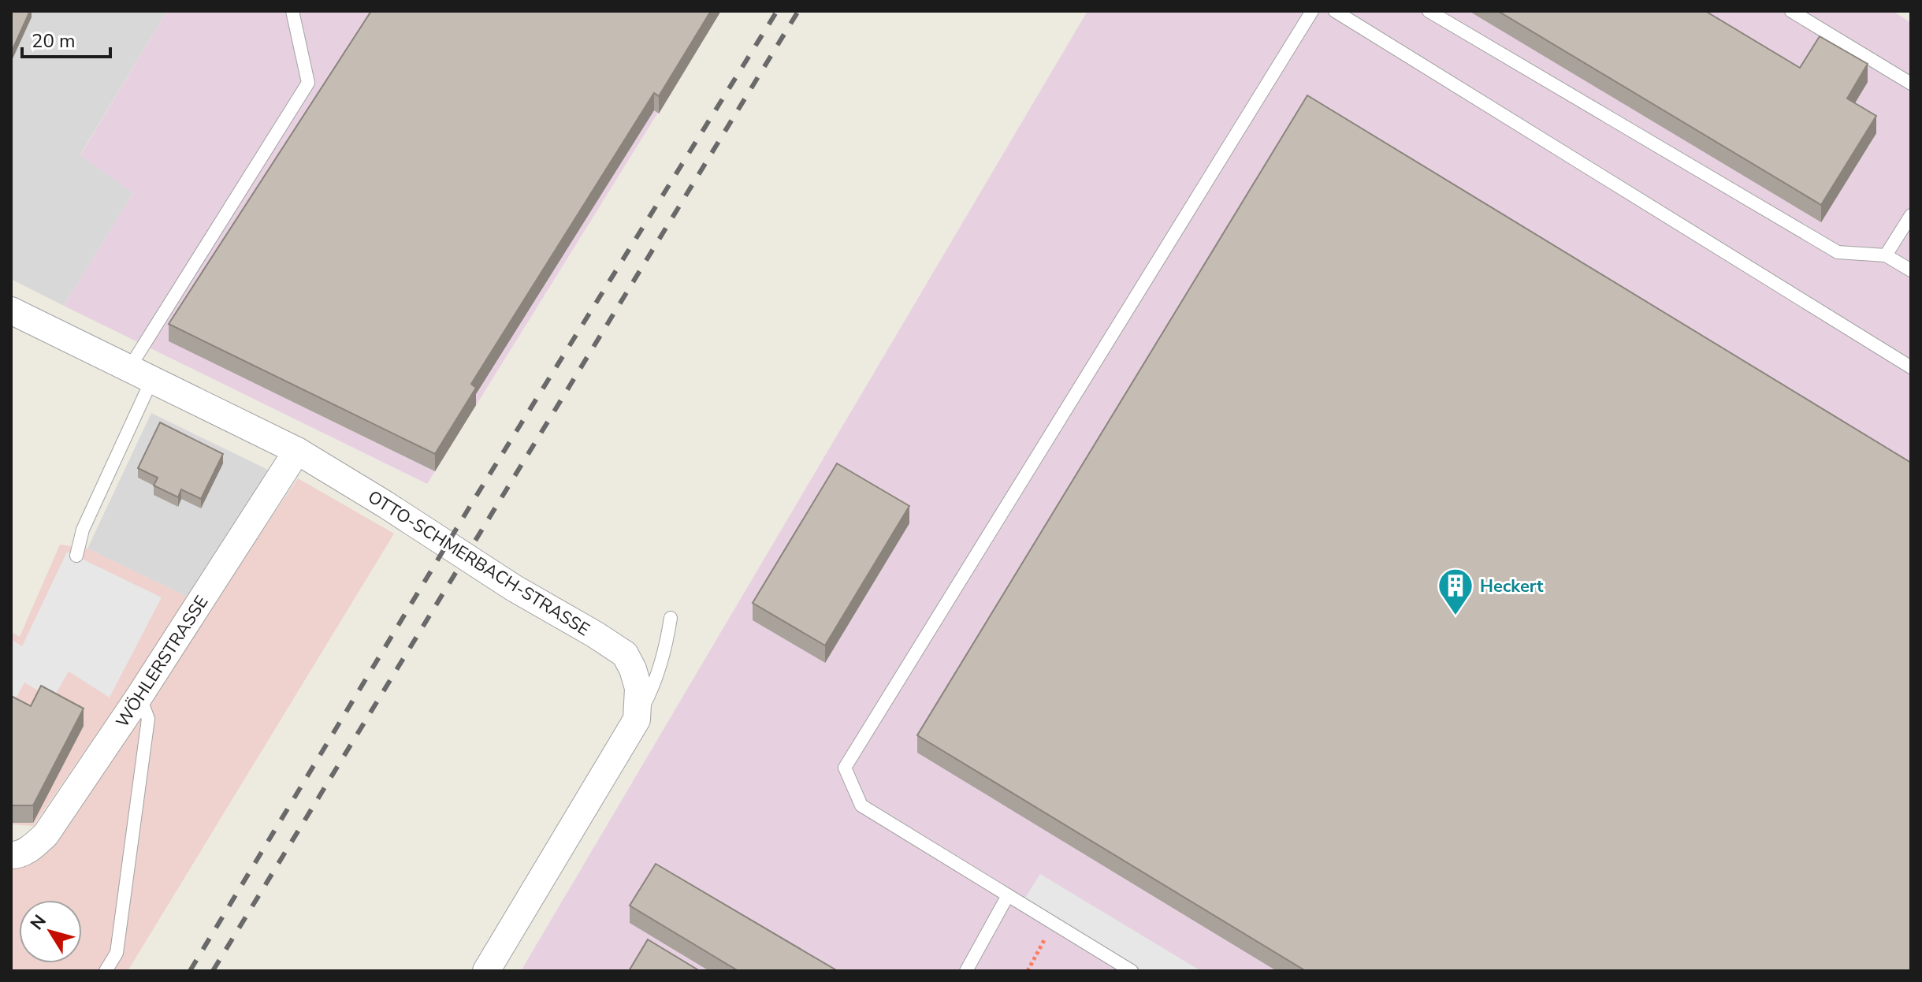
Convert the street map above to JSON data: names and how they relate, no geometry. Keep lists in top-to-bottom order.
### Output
{
  "streets": {
    "street": ["OTTO-SCHMERBACH-STRASSE", "WÖHLERSTRASSE"]
  },
  "crossings": [
    ["OTTO-SCHMERBACH-STRASSE", "WÖHLERSTRASSE"]
  ],
  "places": {
    "building": ["Heckert"]
  },
  "scale_bar": "20 m",
  "north": "top left"
}
